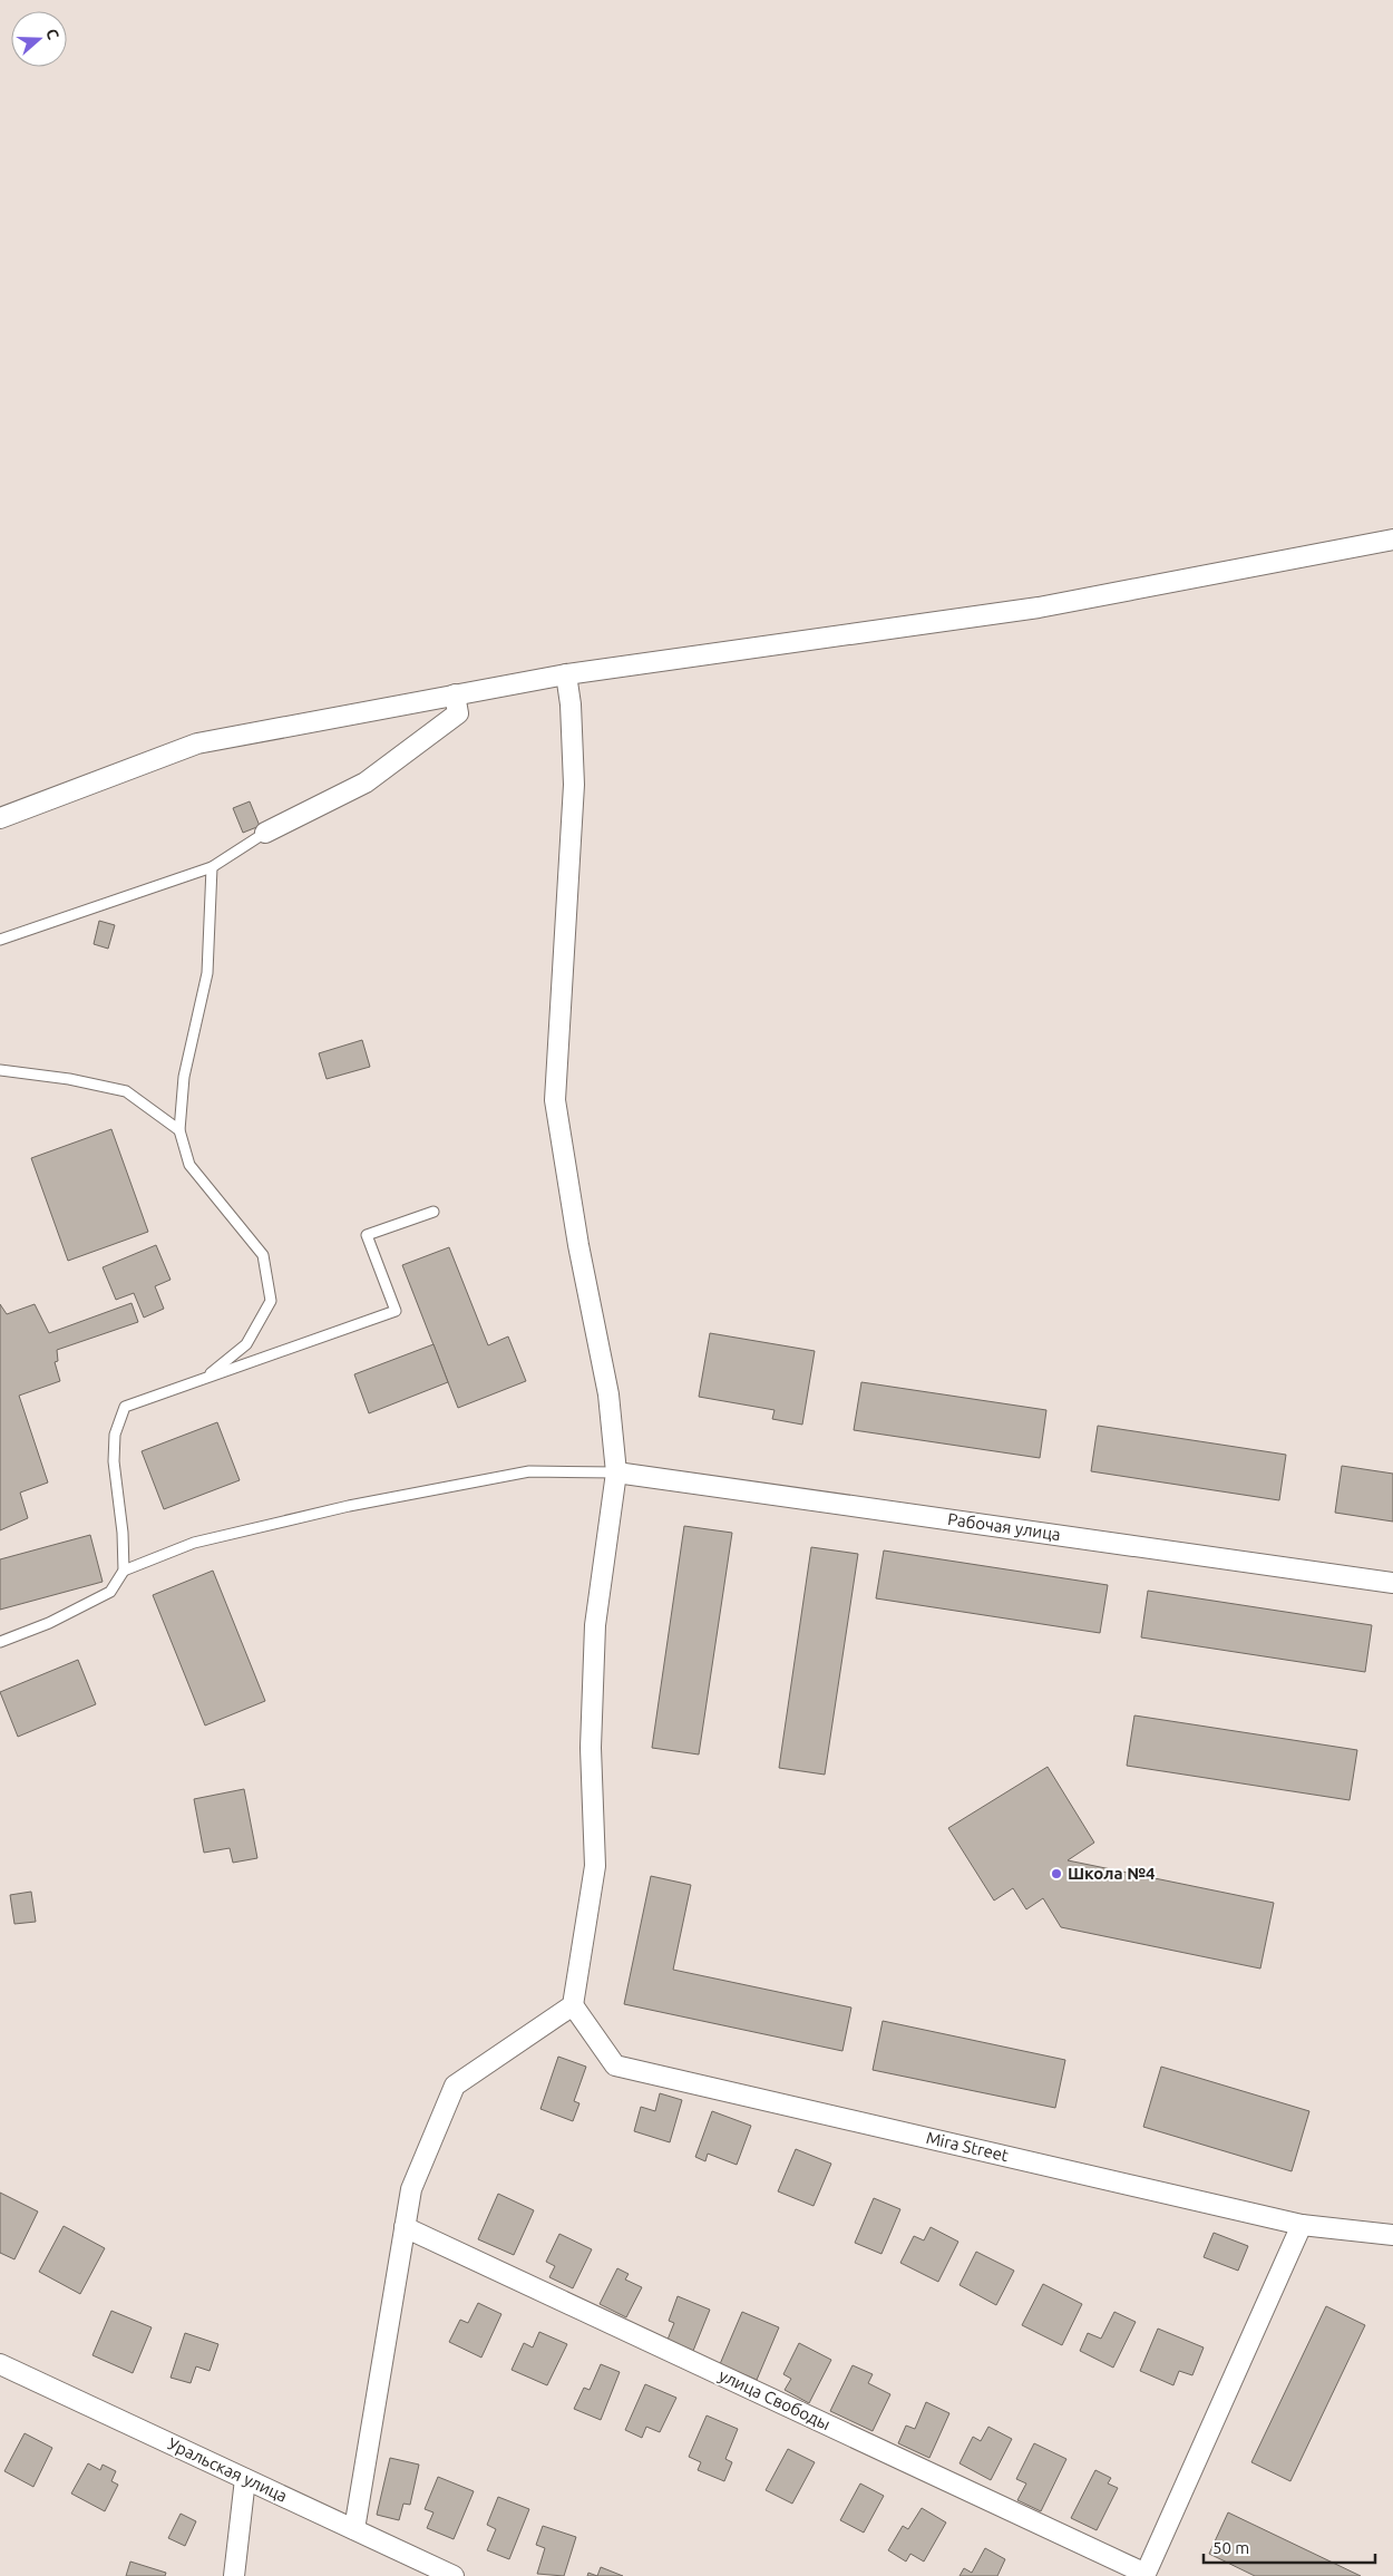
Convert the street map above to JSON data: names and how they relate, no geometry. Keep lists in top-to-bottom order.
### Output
{
  "streets": {
    "street": [
      "Рабочая улица",
      "Mira Street",
      "улица Свободы",
      "Уральская улица"
    ]
  },
  "places": ["Школа №4"],
  "scale_bar": "50 m",
  "north": "right"
}
